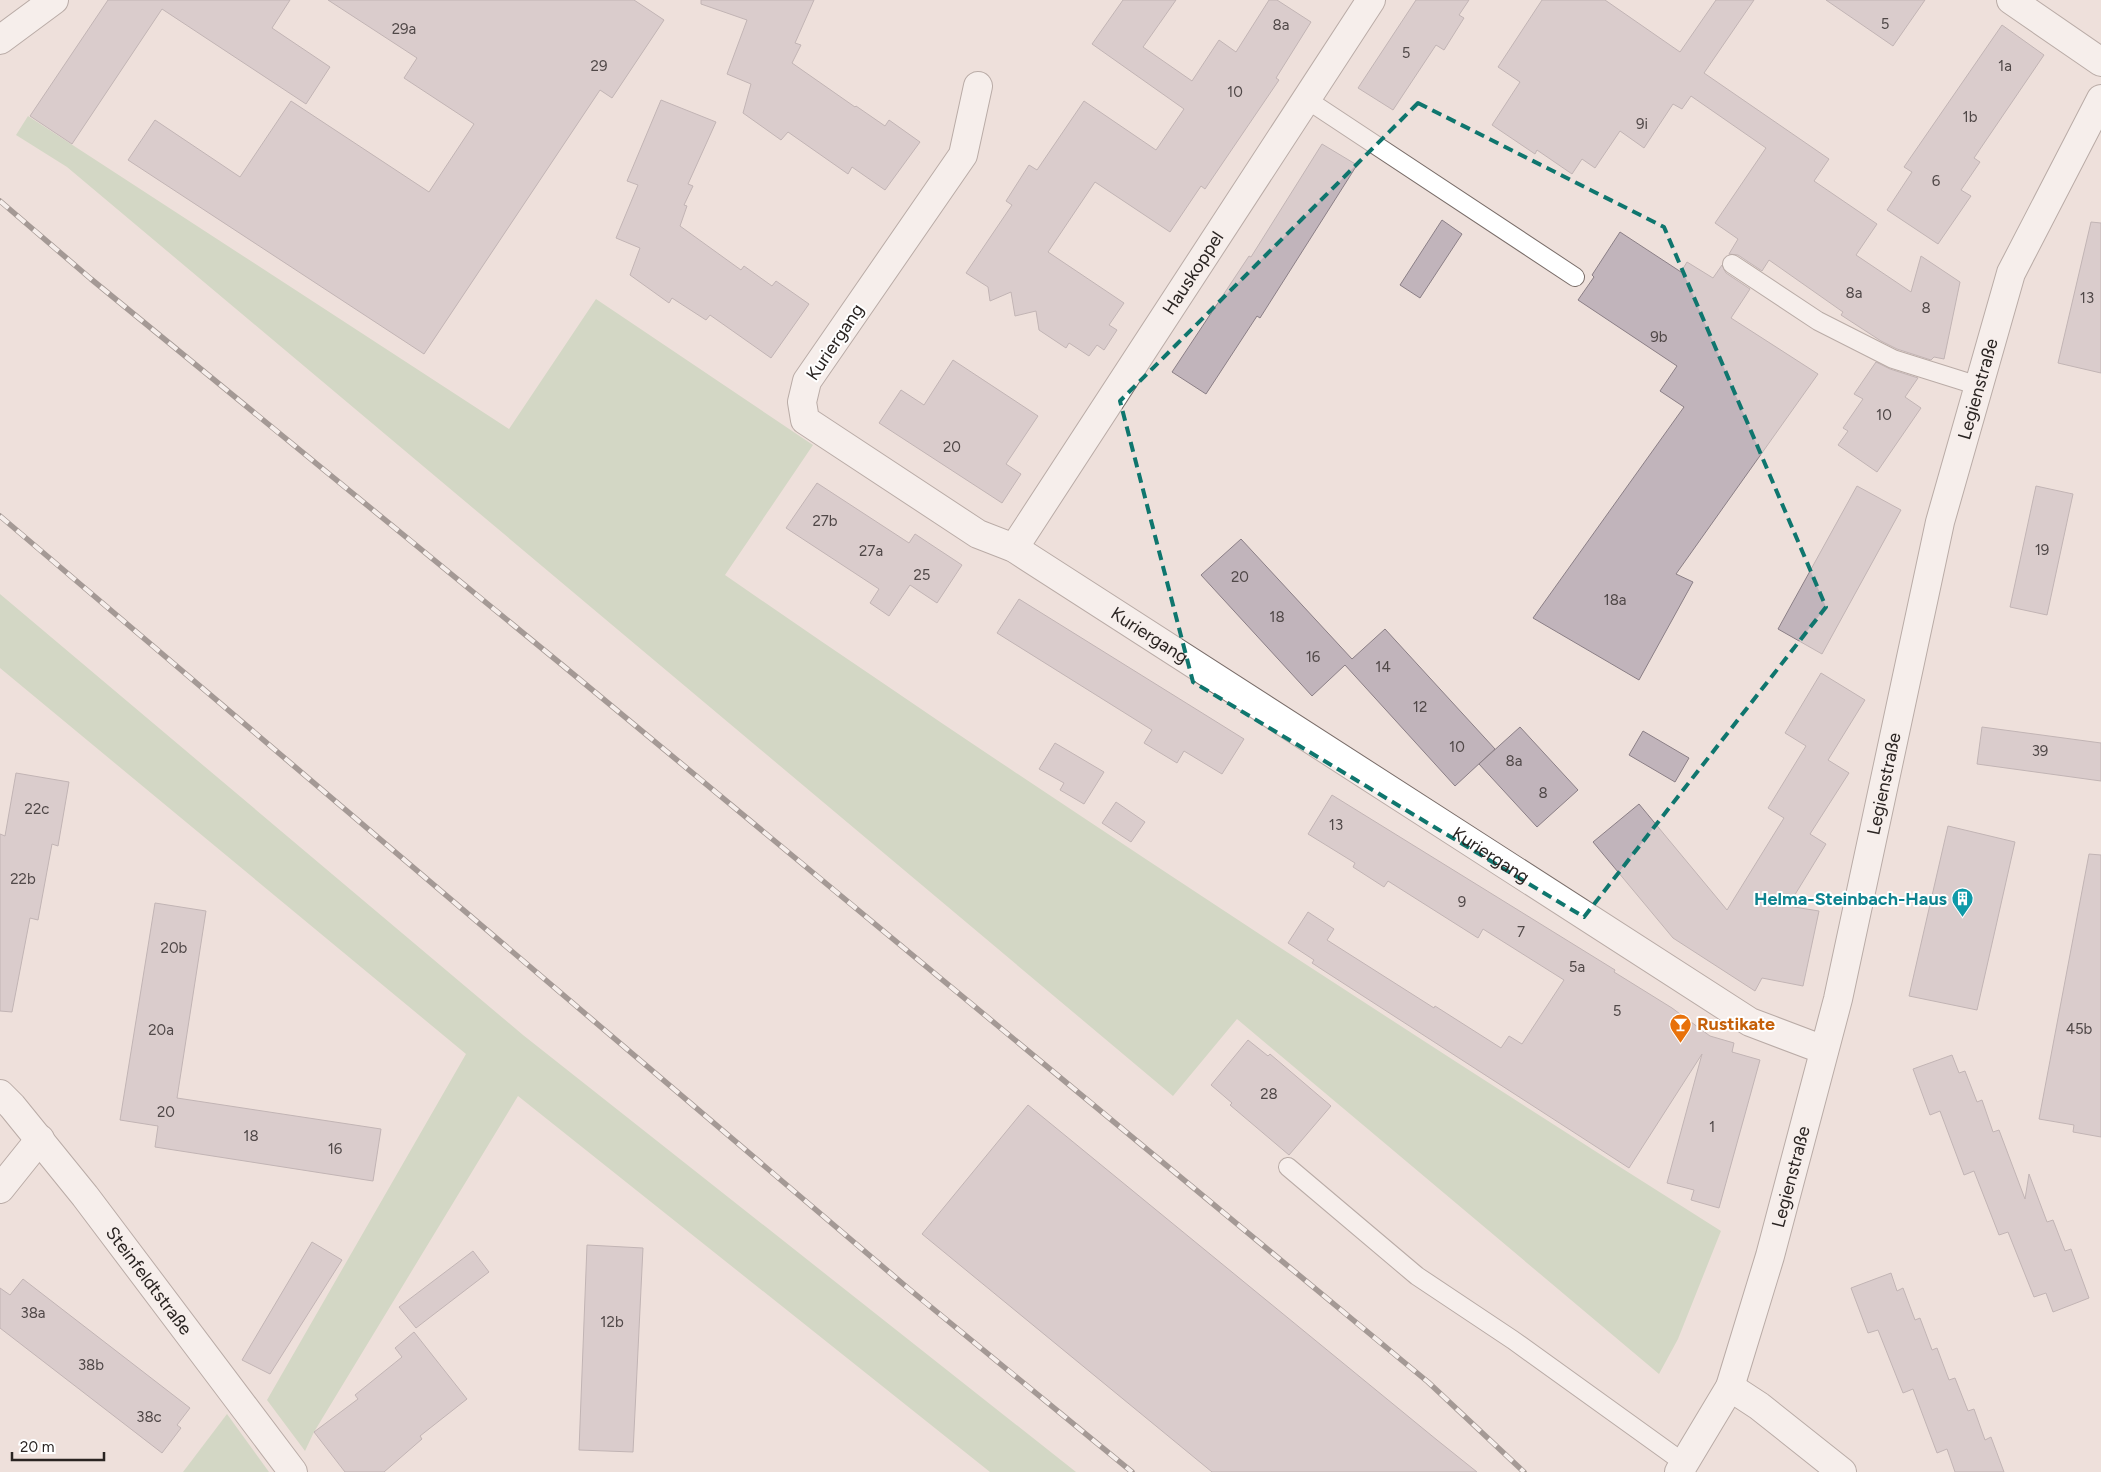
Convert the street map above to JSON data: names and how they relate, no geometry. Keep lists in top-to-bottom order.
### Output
{
  "streets": {
    "street": [
      "Hauskoppel",
      "Kuriergang",
      "Legienstraße",
      "Steinfeldtstraße"
    ]
  },
  "crossings": [
    ["Hauskoppel", "Kuriergang"],
    ["Kuriergang", "Legienstraße"]
  ],
  "places": {
    "building": ["Helma-Steinbach-Haus"],
    "bar": ["Rustikate"]
  },
  "house_numbers": [
    "5",
    "8a",
    "29a",
    "5",
    "29",
    "1a",
    "10",
    "1b",
    "9i",
    "6",
    "8a",
    "13",
    "8",
    "9b",
    "10",
    "20",
    "27b",
    "19",
    "27a",
    "25",
    "20",
    "18a",
    "18",
    "16",
    "14",
    "12",
    "10",
    "39",
    "8a",
    "8",
    "22c",
    "13",
    "22b",
    "9",
    "7",
    "20b",
    "5a",
    "5",
    "45b",
    "20a",
    "28",
    "20",
    "1",
    "18",
    "16",
    "38a",
    "12b",
    "38b",
    "38c"
  ],
  "scale_bar": "20 m"
}
